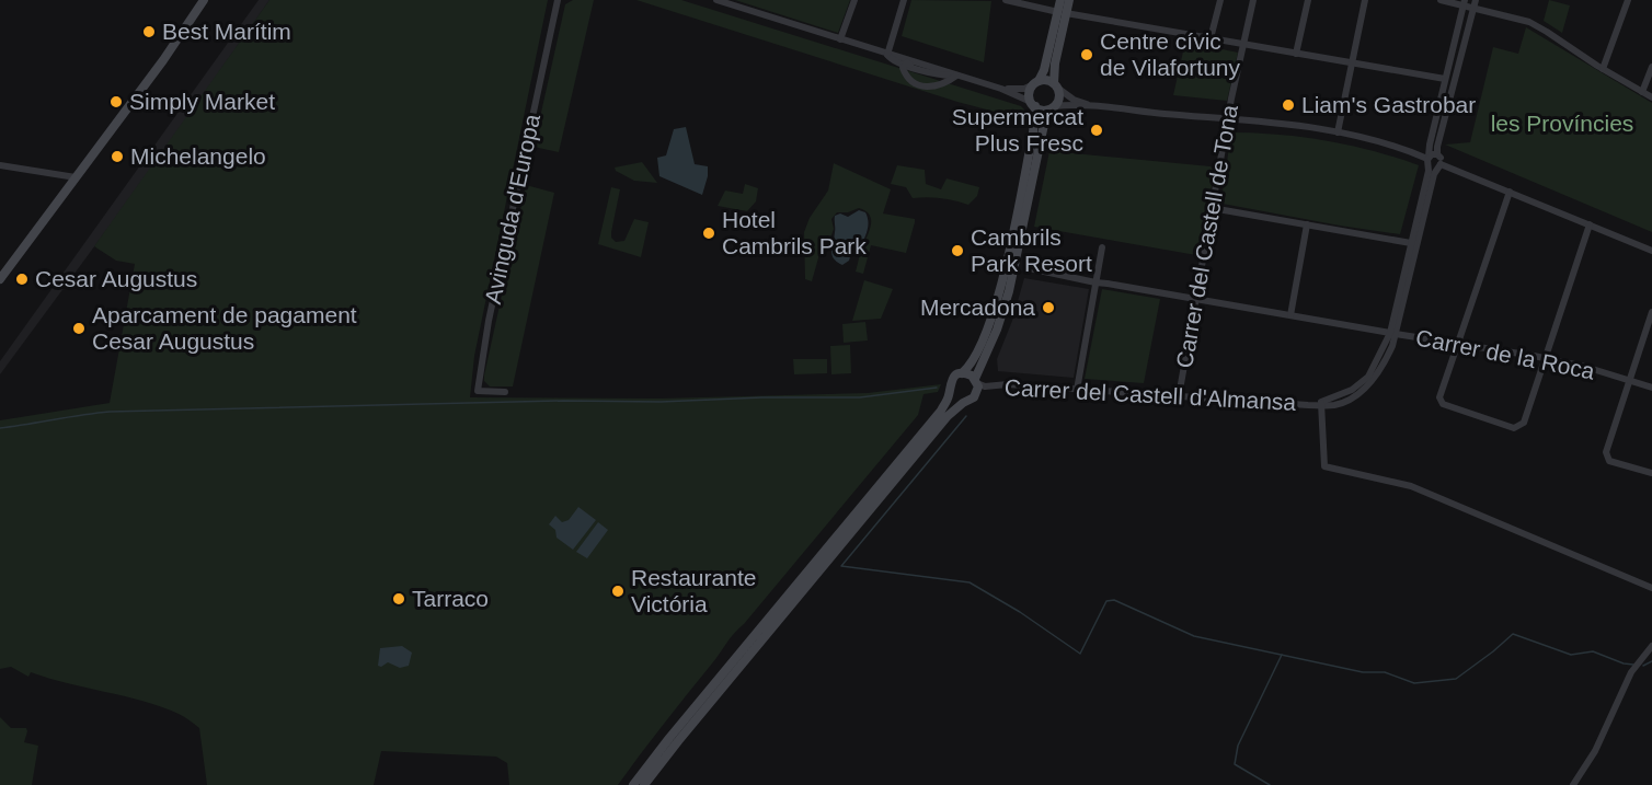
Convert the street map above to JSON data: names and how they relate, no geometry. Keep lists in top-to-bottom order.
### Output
{
  "streets": {
    "street": [
      "Avinguda d'Europa",
      "Carrer del Castell de Tona",
      "Carrer de la Roca",
      "Carrer del Castell d'Almansa"
    ]
  },
  "crossings": [
    ["Carrer del Castell de Tona", "Carrer de la Roca"],
    ["Carrer del Castell de Tona", "Carrer del Castell d'Almansa"],
    ["Carrer de la Roca", "Carrer del Castell d'Almansa"]
  ],
  "parks": ["les Províncies"],
  "places": [
    "Best Marítim",
    "Centre cívic de Vilafortuny",
    "Simply Market",
    "Liam's Gastrobar",
    "Supermercat Plus Fresc",
    "Michelangelo",
    "Hotel Cambrils Park",
    "Cambrils Park Resort",
    "Cesar Augustus",
    "Mercadona",
    "Aparcament de pagament Cesar Augustus",
    "Restaurante Victória",
    "Tarraco"
  ]
}
